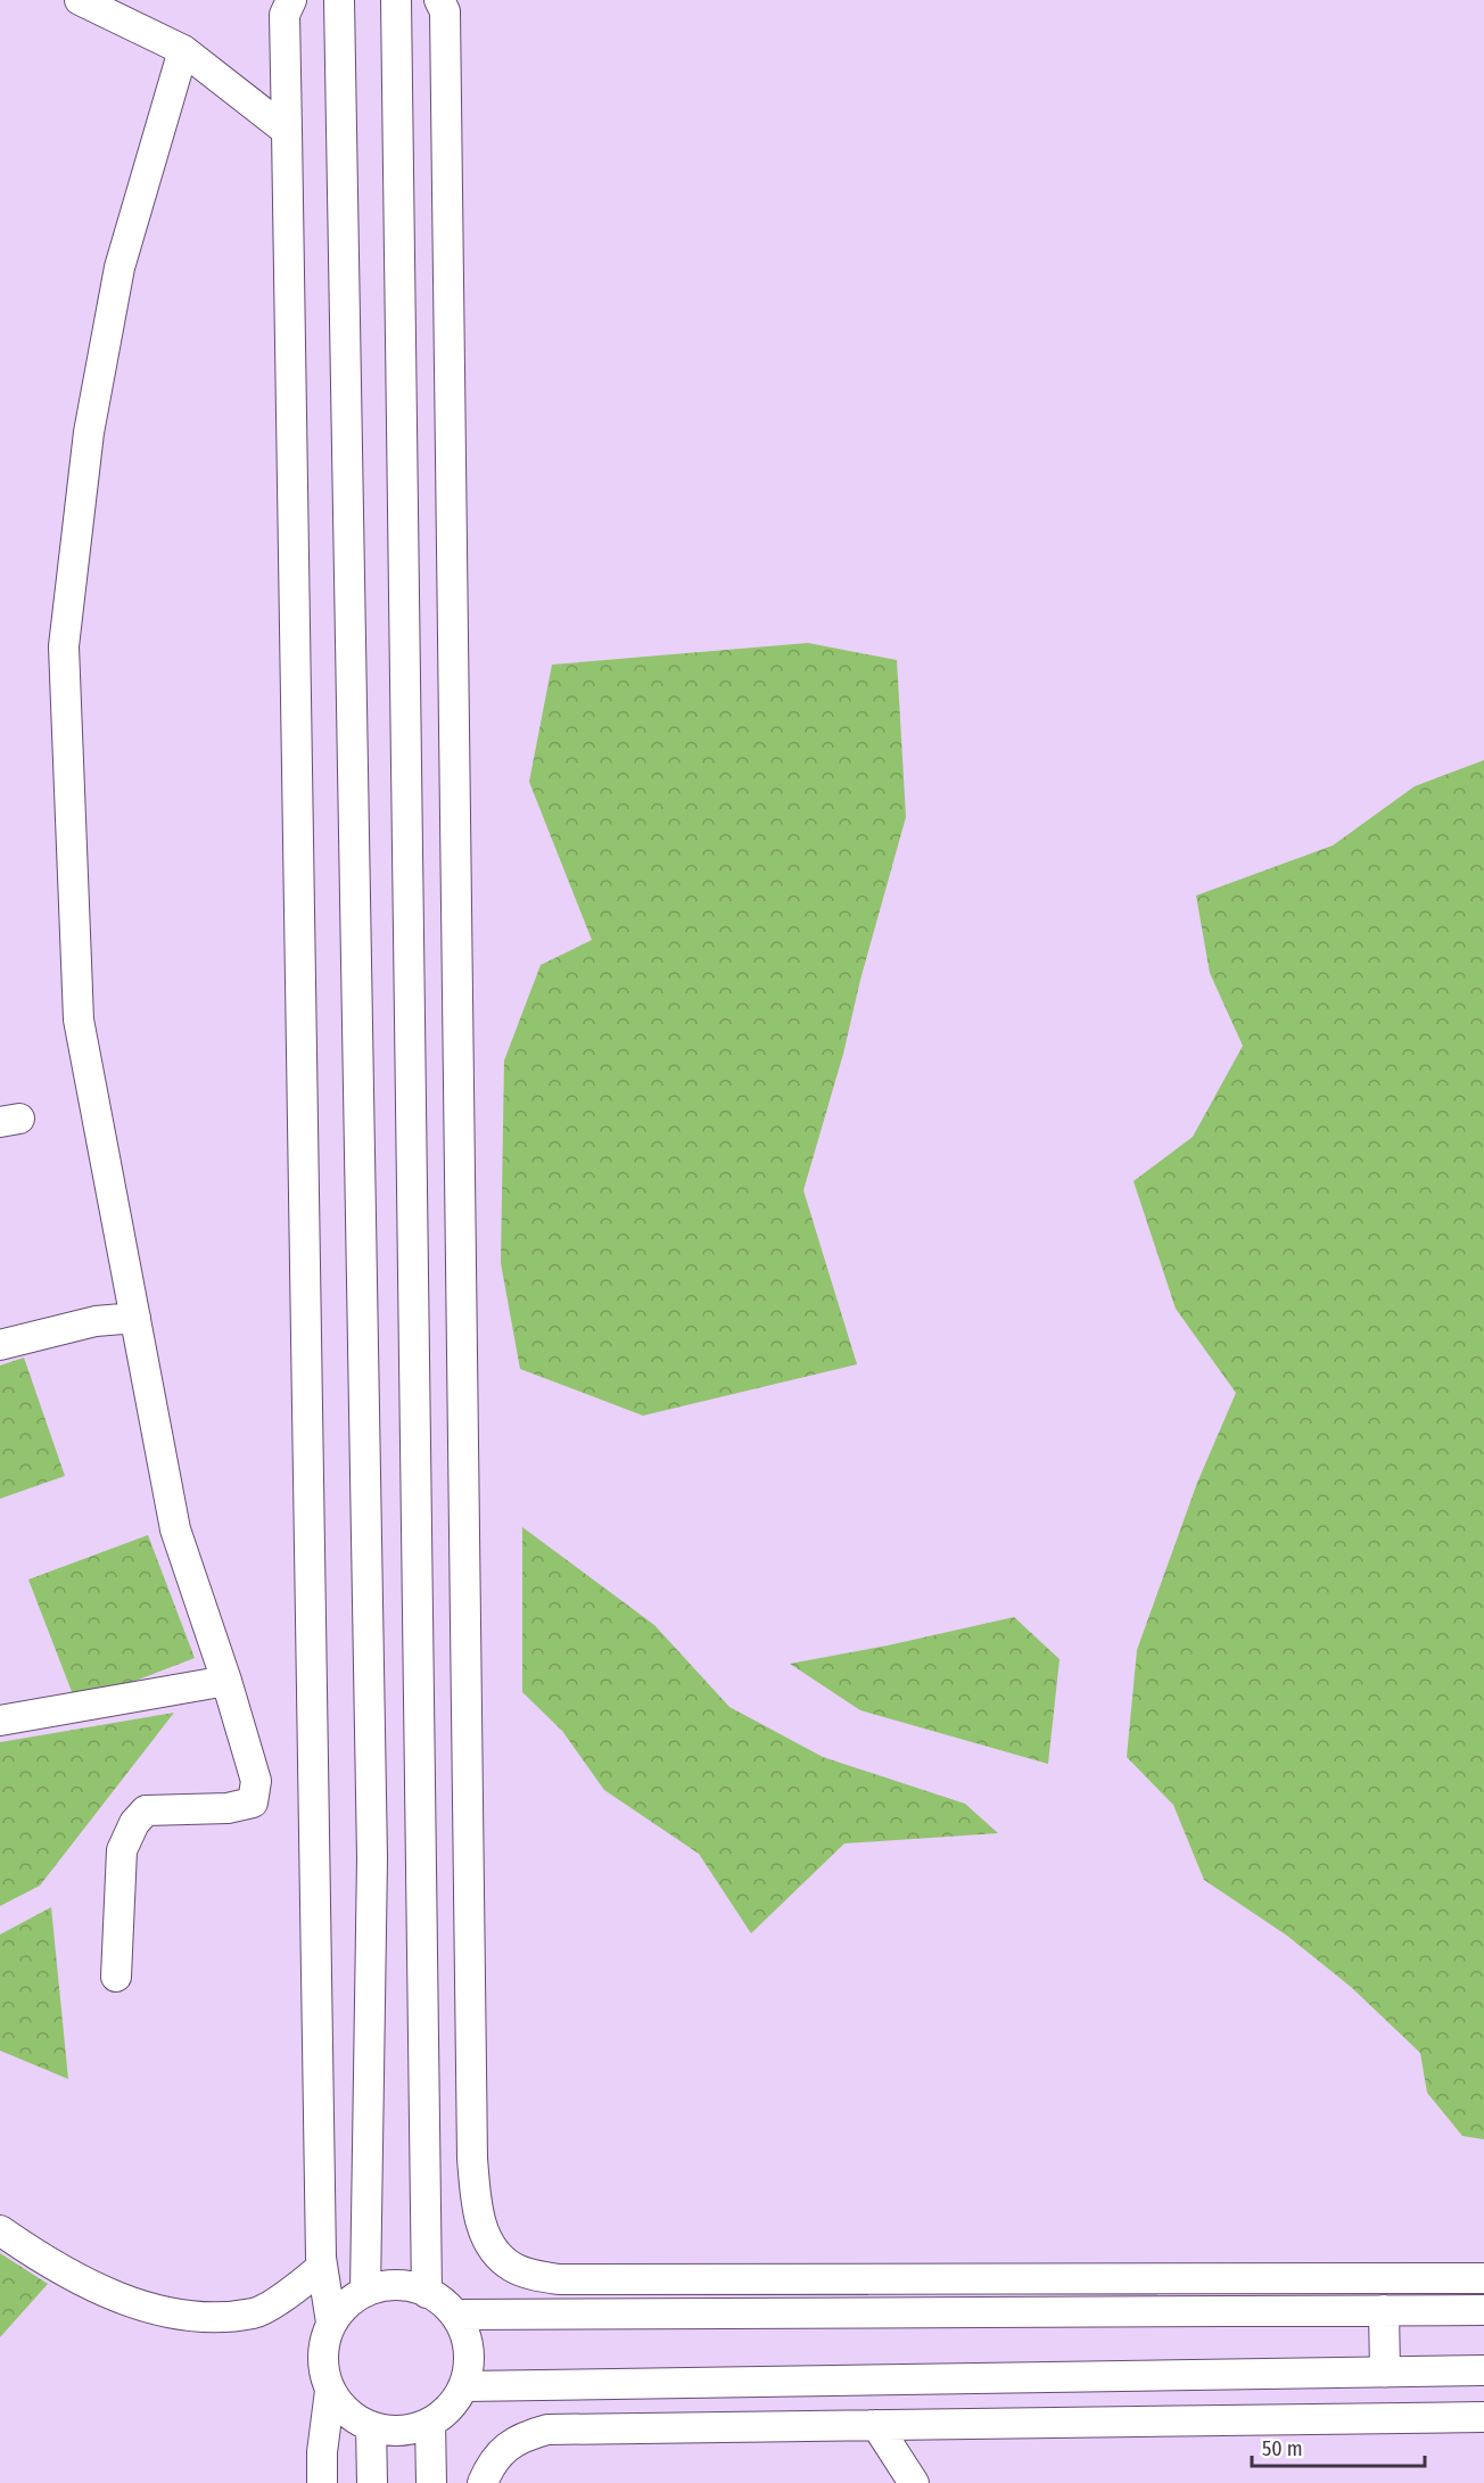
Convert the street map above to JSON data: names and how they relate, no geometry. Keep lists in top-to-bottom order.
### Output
{
  "scale_bar": "50 m"
}
